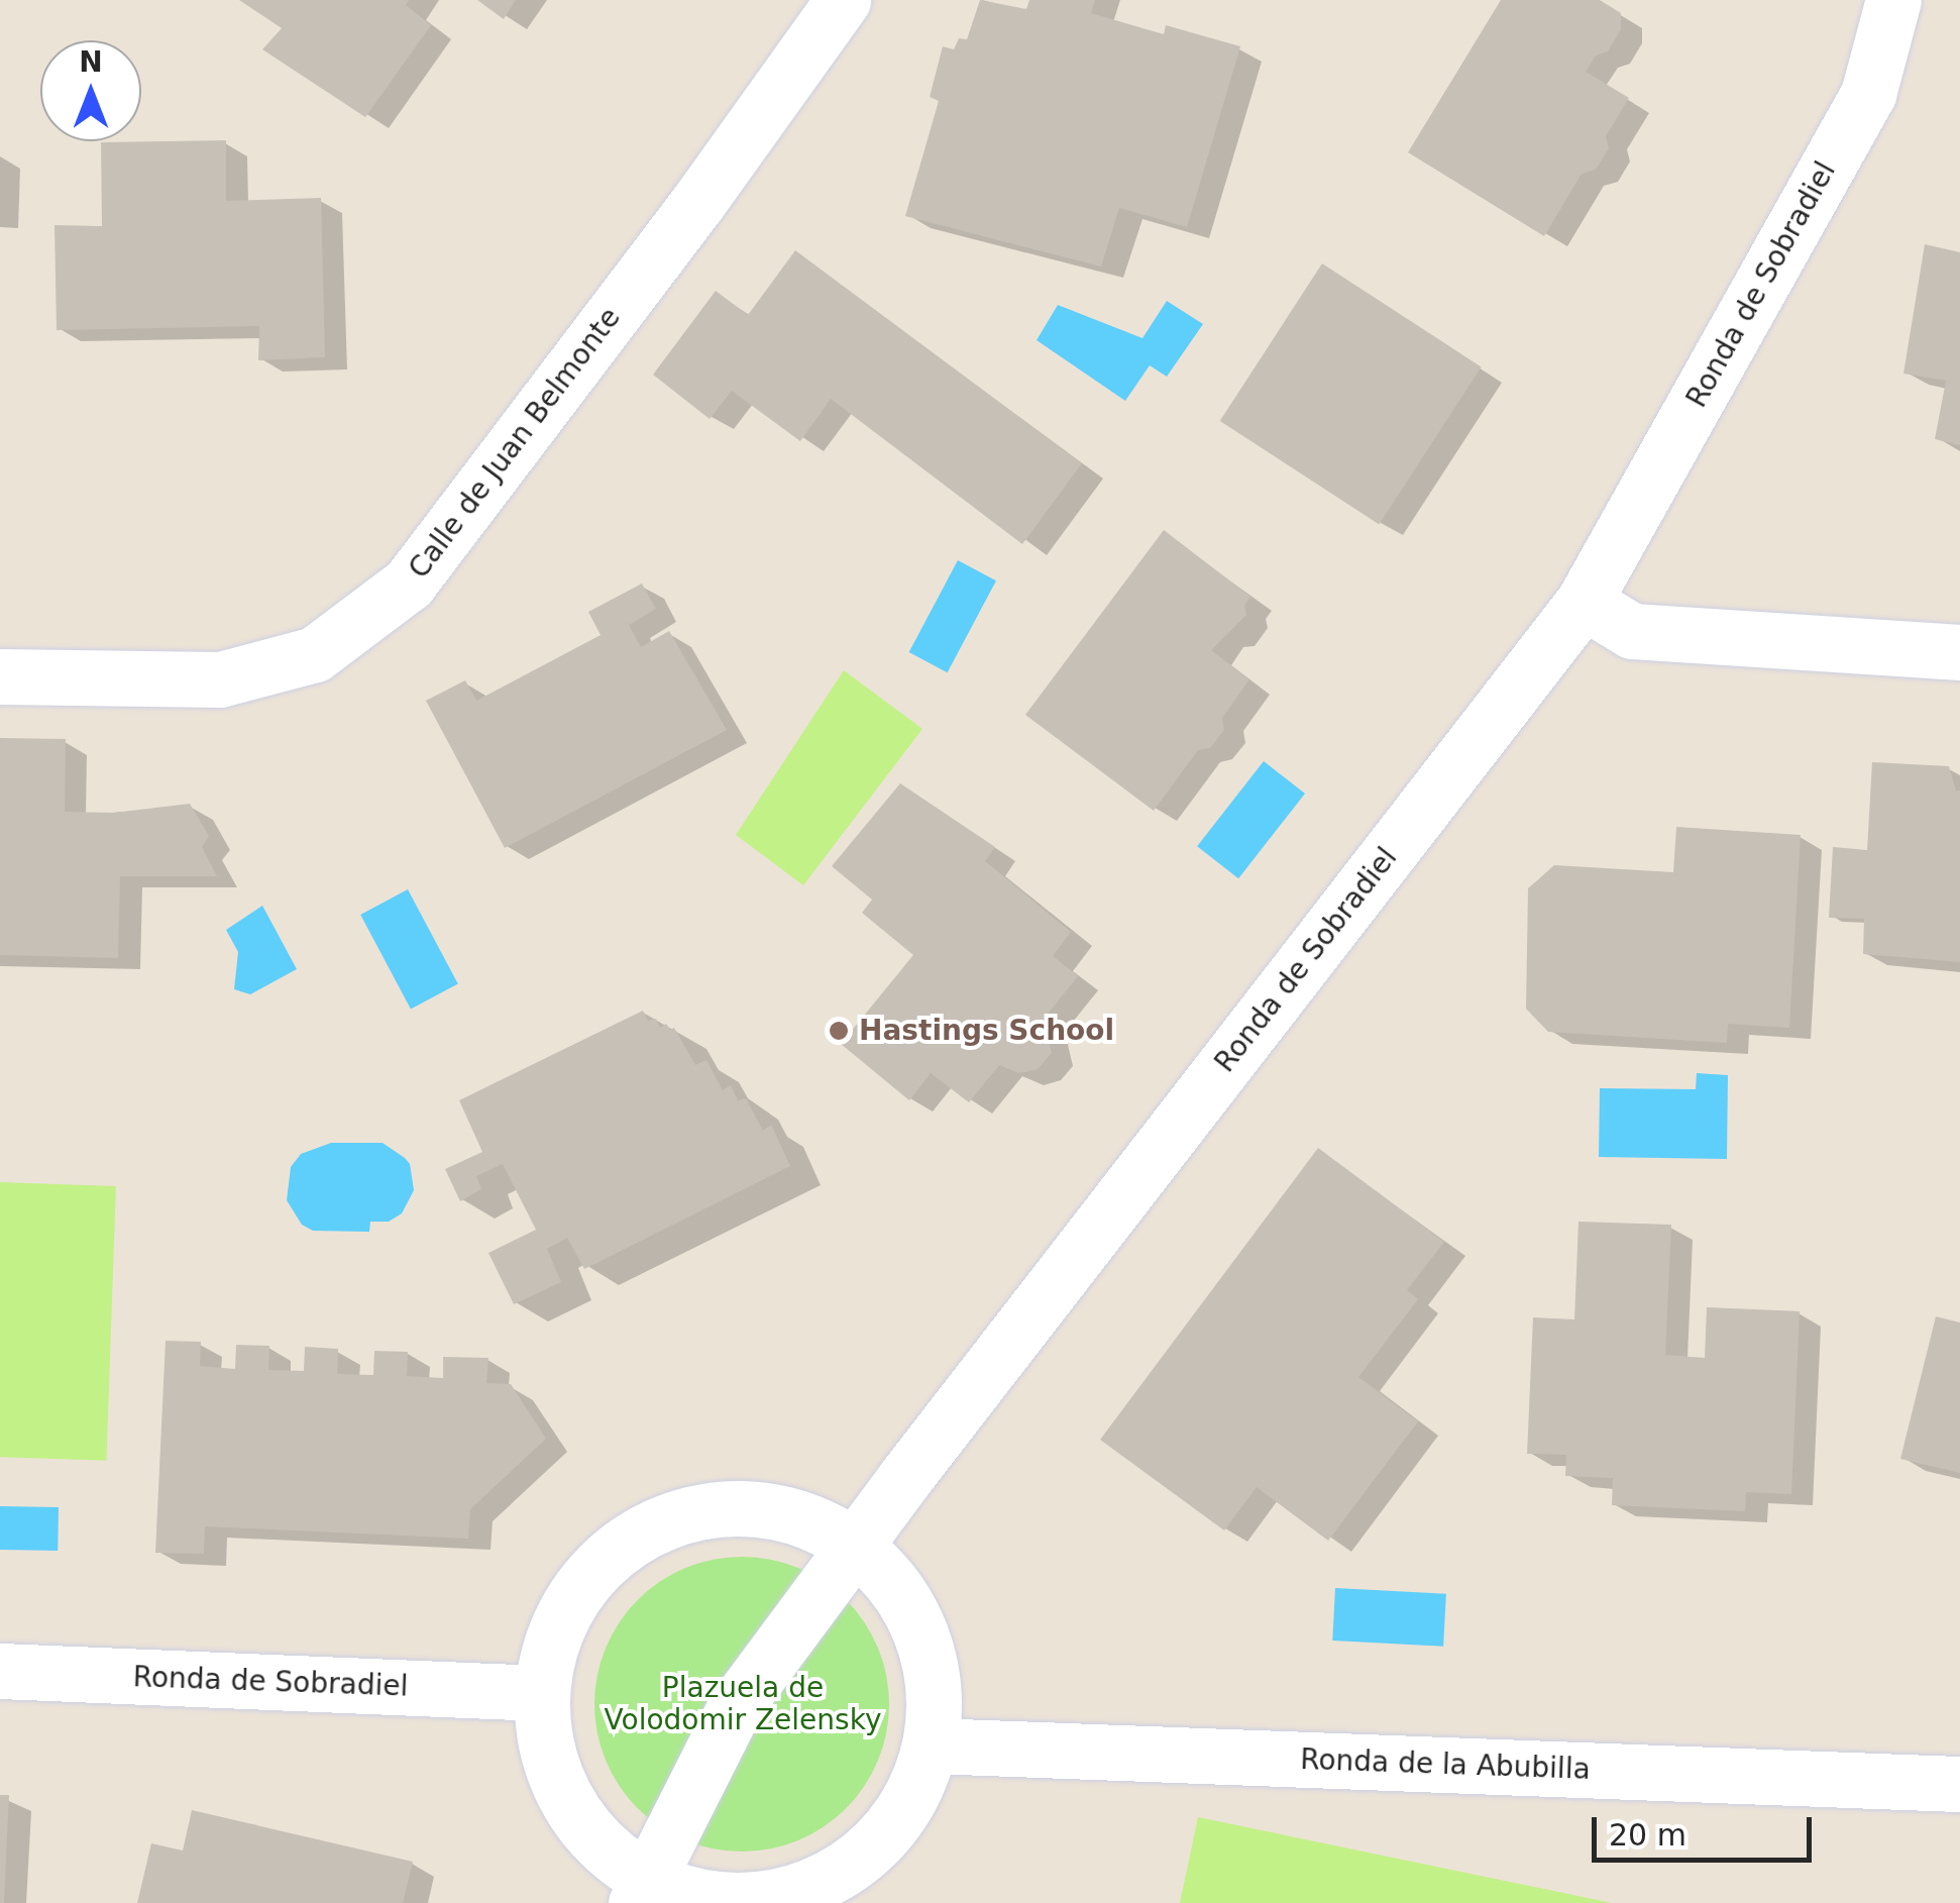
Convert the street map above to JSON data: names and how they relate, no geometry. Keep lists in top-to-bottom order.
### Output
{
  "streets": {
    "street": ["Ronda de Sobradiel", "Calle de Juan Belmonte", "Ronda de la Abubilla"]
  },
  "parks": ["Plazuela de Volodomir Zelensky"],
  "places": ["Hastings School"],
  "scale_bar": "20 m",
  "north": "top"
}
